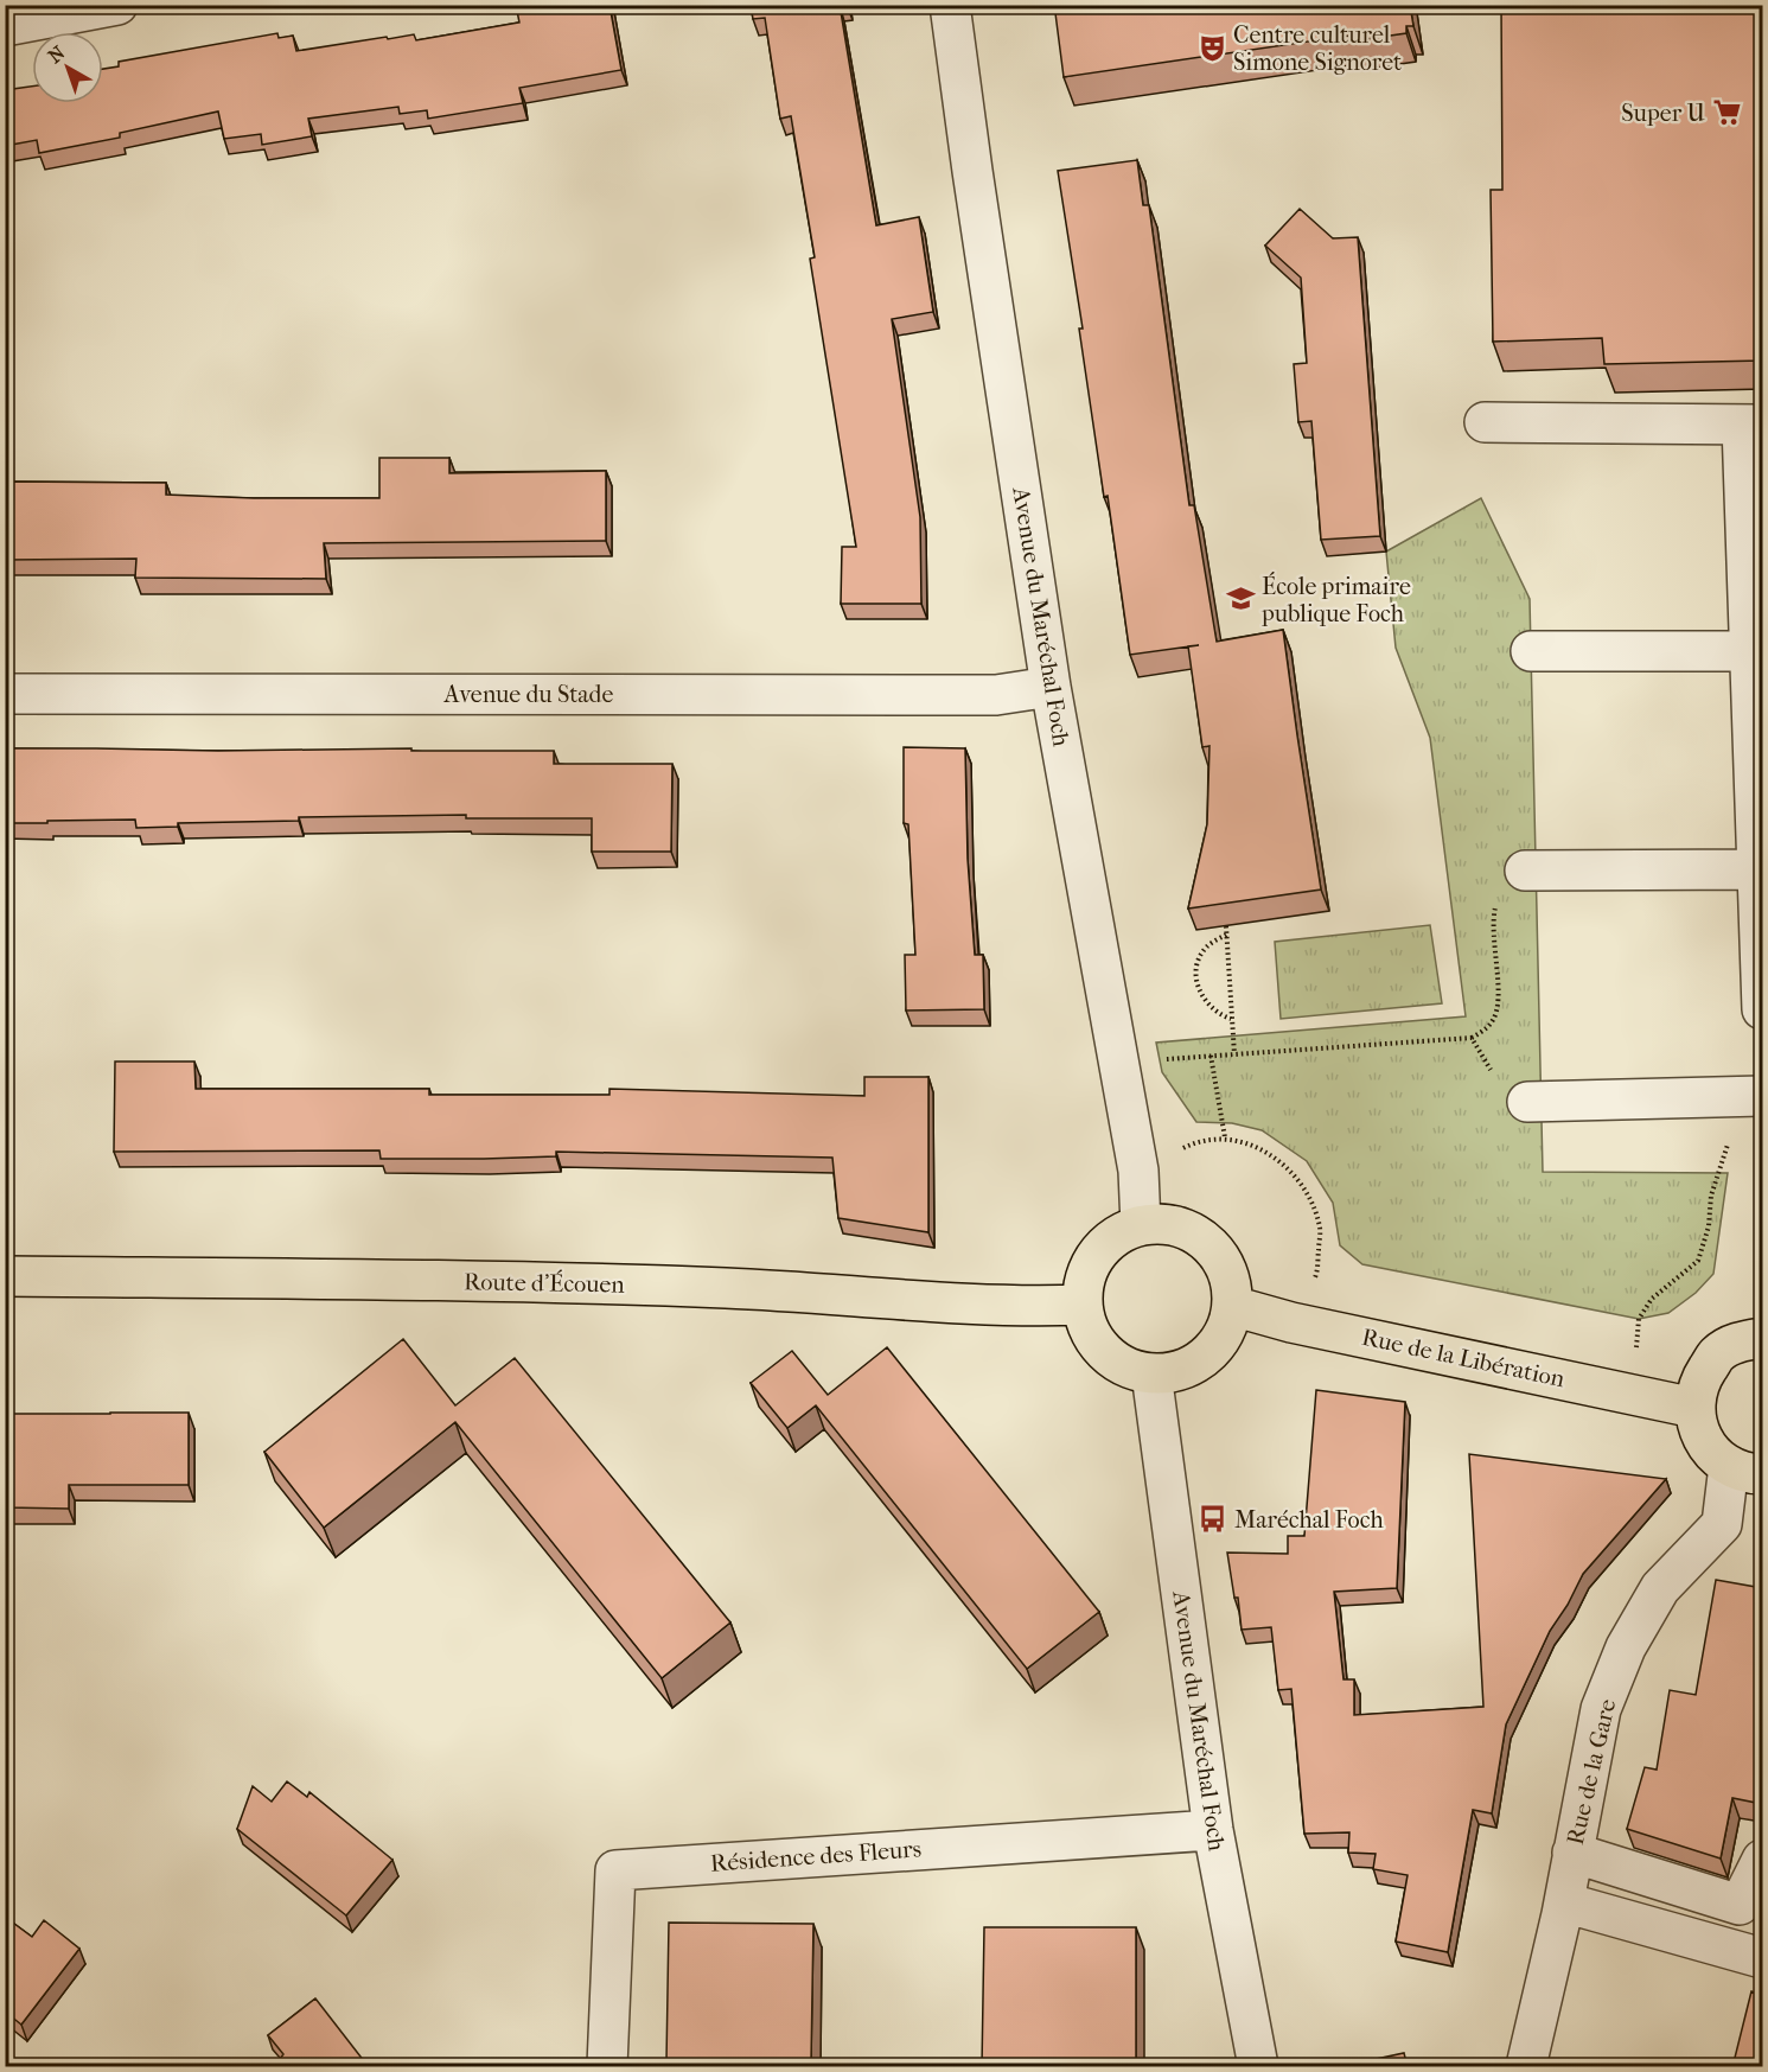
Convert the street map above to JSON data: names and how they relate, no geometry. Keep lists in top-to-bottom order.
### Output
{
  "streets": {
    "main road": ["Route d'Écouen", "Rue de la Libération"],
    "street": [
      "Avenue du Maréchal Foch",
      "Avenue du Stade",
      "Rue de la Gare",
      "Résidence des Fleurs"
    ]
  },
  "crossings": [
    ["Avenue du Maréchal Foch", "Avenue du Stade"],
    ["Avenue du Maréchal Foch", "Route d'Écouen"],
    ["Avenue du Maréchal Foch", "Rue de la Libération"],
    ["Avenue du Maréchal Foch", "Résidence des Fleurs"],
    ["Route d'Écouen", "Rue de la Libération"]
  ],
  "places": {
    "theatre": ["Centre culturel Simone Signoret"],
    "supermarket": ["Super U"],
    "school or university": ["École primaire publique Foch"],
    "bus stop": ["Maréchal Foch"]
  },
  "north": "top left"
}
